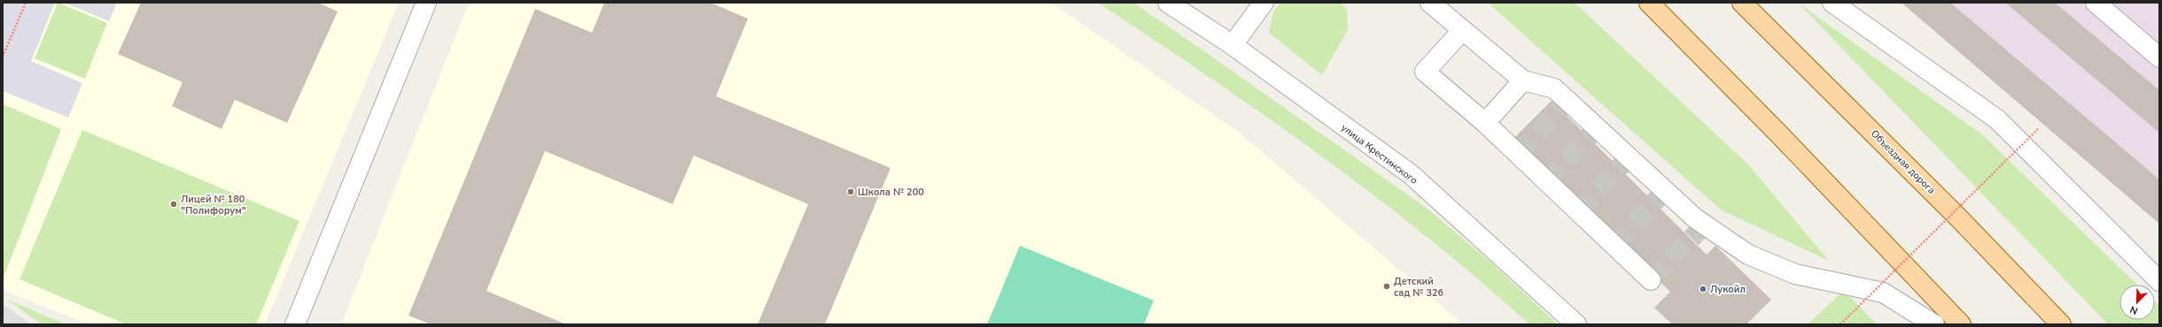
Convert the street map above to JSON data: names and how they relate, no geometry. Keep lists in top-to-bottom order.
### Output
{
  "streets": {
    "main road": ["Объездная дорога"],
    "street": ["улица Крестинского"]
  },
  "places": [
    "Школа № 200",
    "Лицей № 180 \"Полифорум\"",
    "Детский сад № 326",
    "Лукойл"
  ],
  "north": "bottom left"
}
